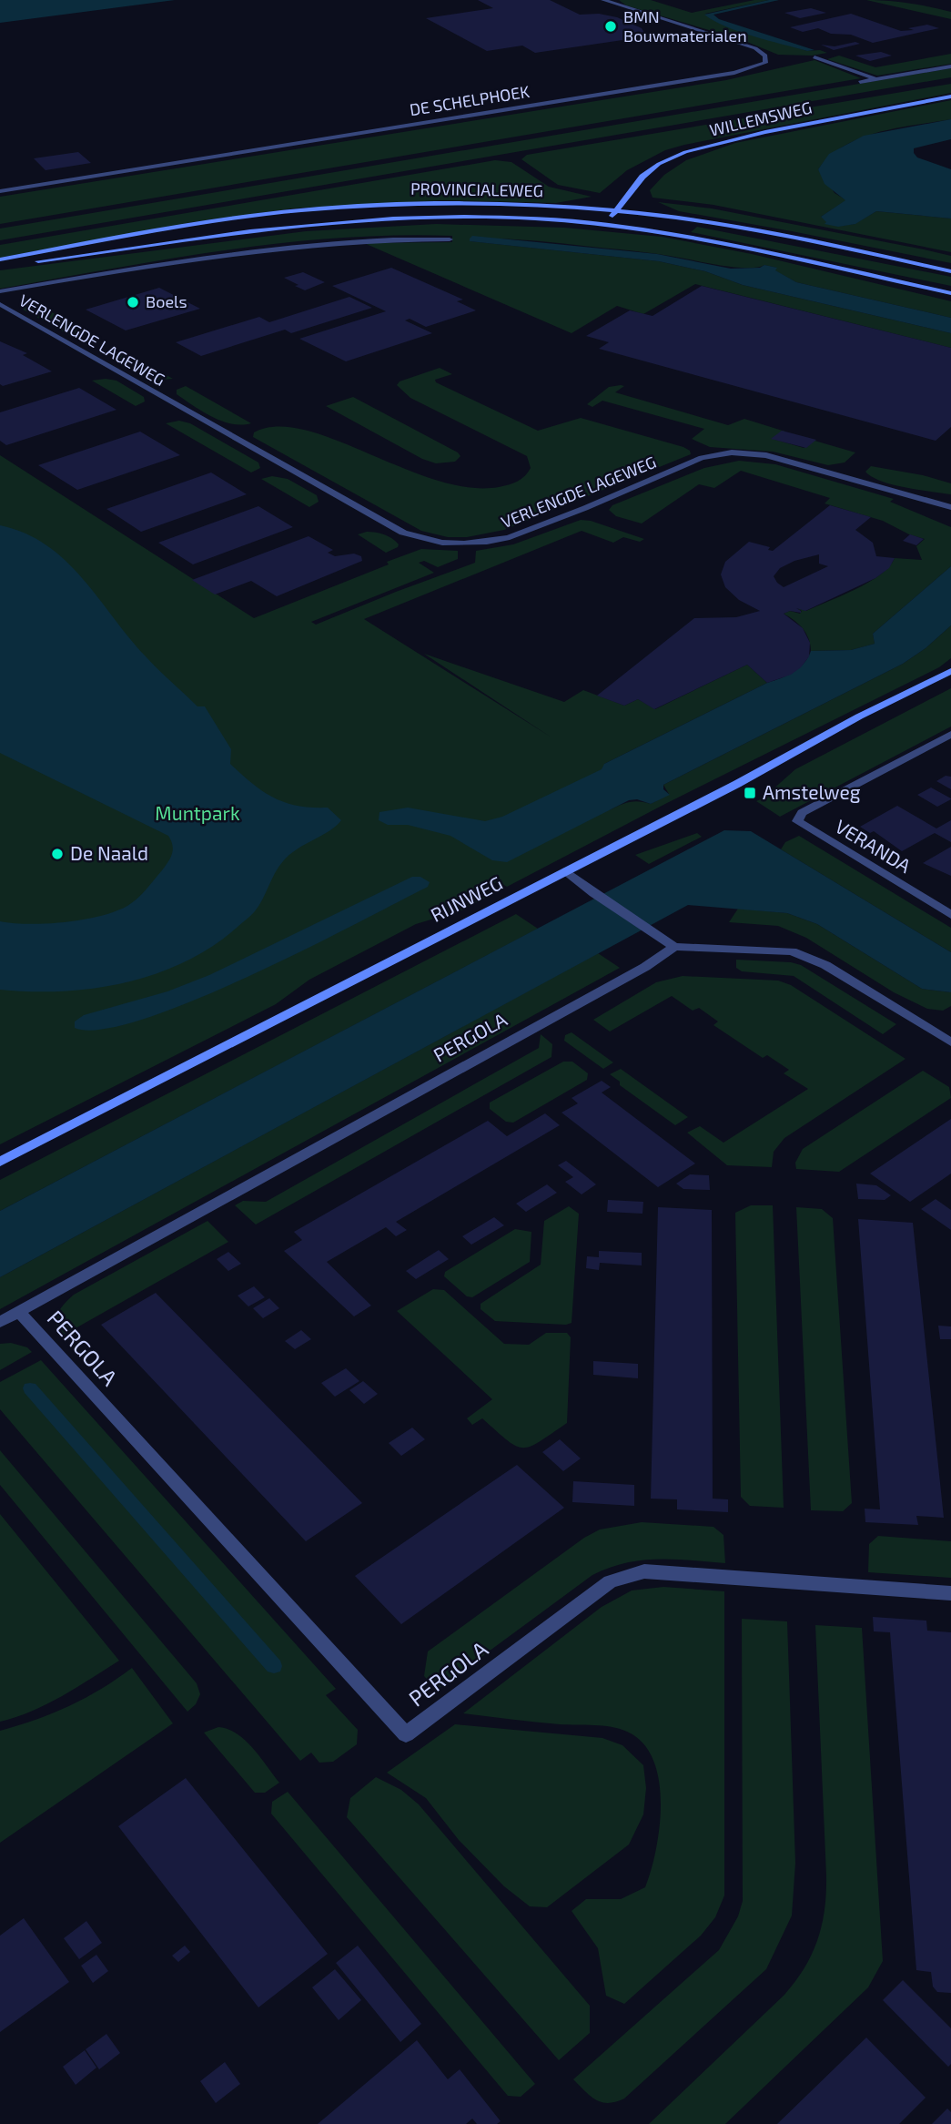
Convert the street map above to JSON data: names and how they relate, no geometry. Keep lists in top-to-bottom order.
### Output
{
  "streets": {
    "main road": ["WILLEMSWEG", "PROVINCIALEWEG", "RIJNWEG"],
    "street": [
      "DE SCHELPHOEK",
      "VERLENGDE LAGEWEG",
      "VERANDA",
      "PERGOLA"
    ]
  },
  "crossings": [
    ["WILLEMSWEG", "PROVINCIALEWEG"]
  ],
  "parks": ["Muntpark"],
  "places": {
    "other": ["BMN Bouwmaterialen", "Boels", "De Naald"],
    "transit": ["Amstelweg"]
  }
}
